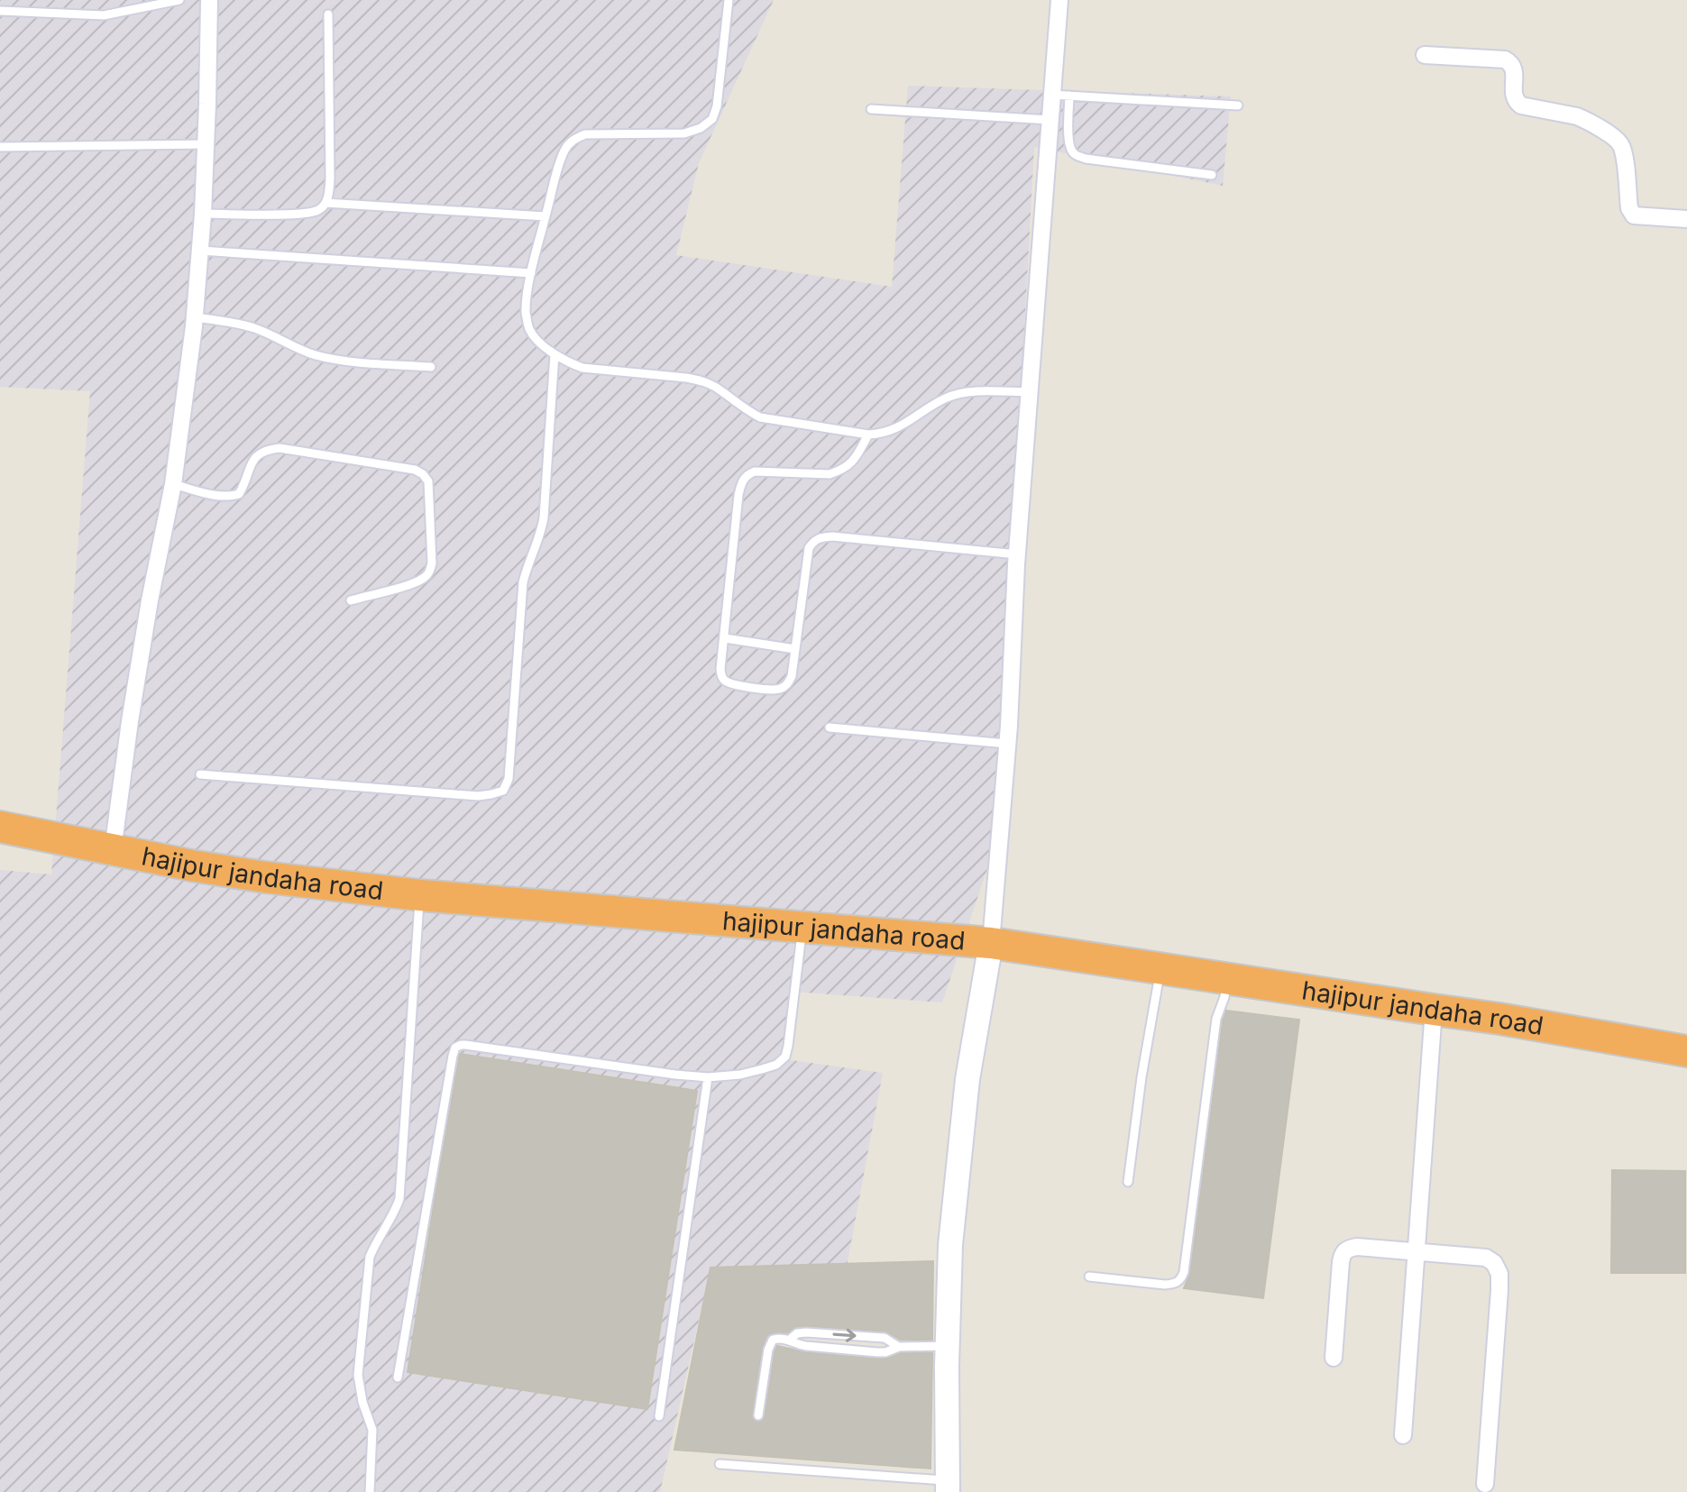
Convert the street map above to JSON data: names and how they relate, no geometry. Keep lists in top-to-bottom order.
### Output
{
  "streets": {
    "highway": ["hajipur jandaha road"]
  }
}
